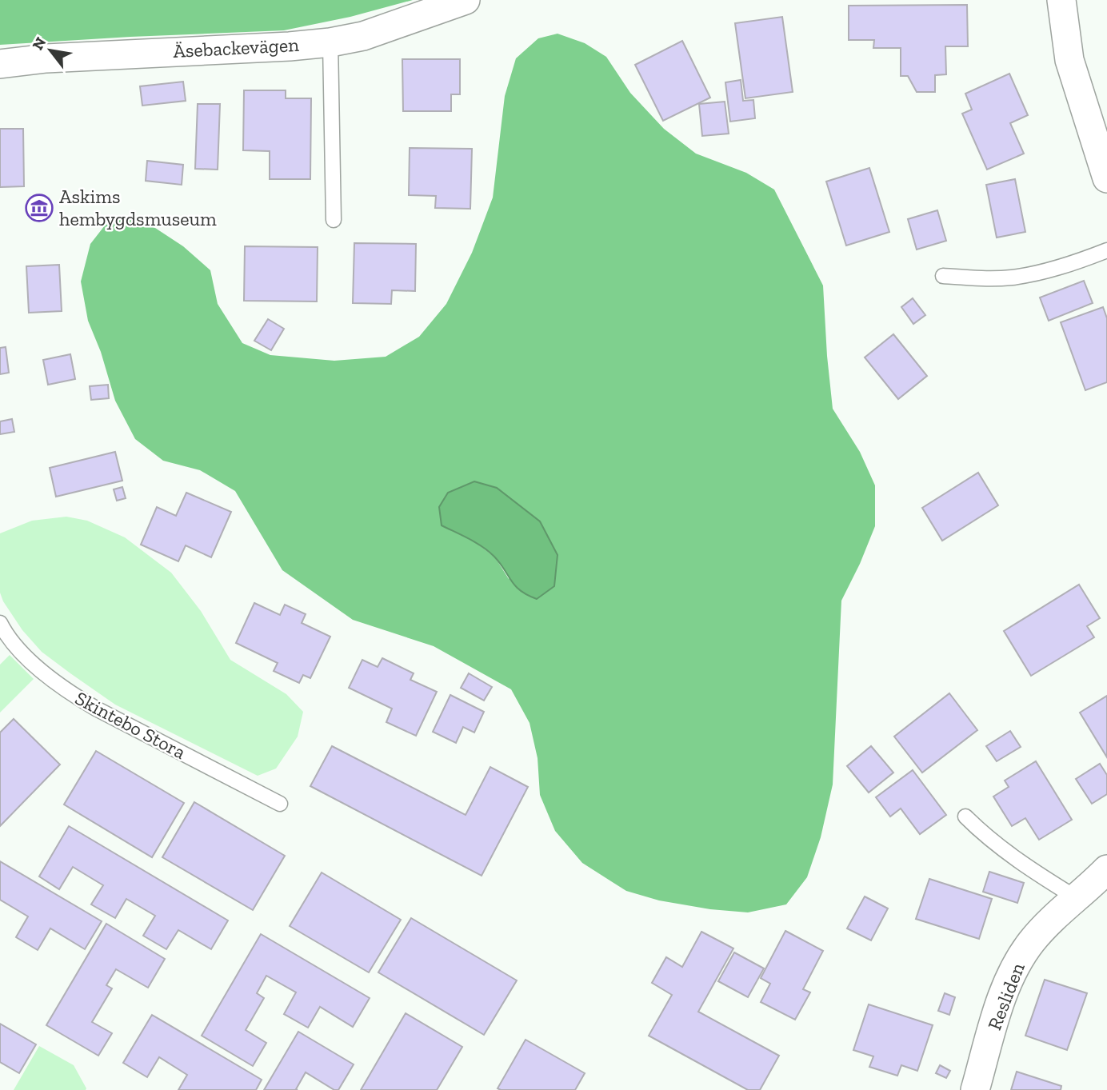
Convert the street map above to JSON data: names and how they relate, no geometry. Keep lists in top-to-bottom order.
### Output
{
  "streets": {
    "street": ["Äsebackevägen", "Resliden"],
    "lane": ["Skintebo Stora"]
  },
  "places": {
    "museum": ["Askims hembygdsmuseum"]
  },
  "north": "top left"
}
